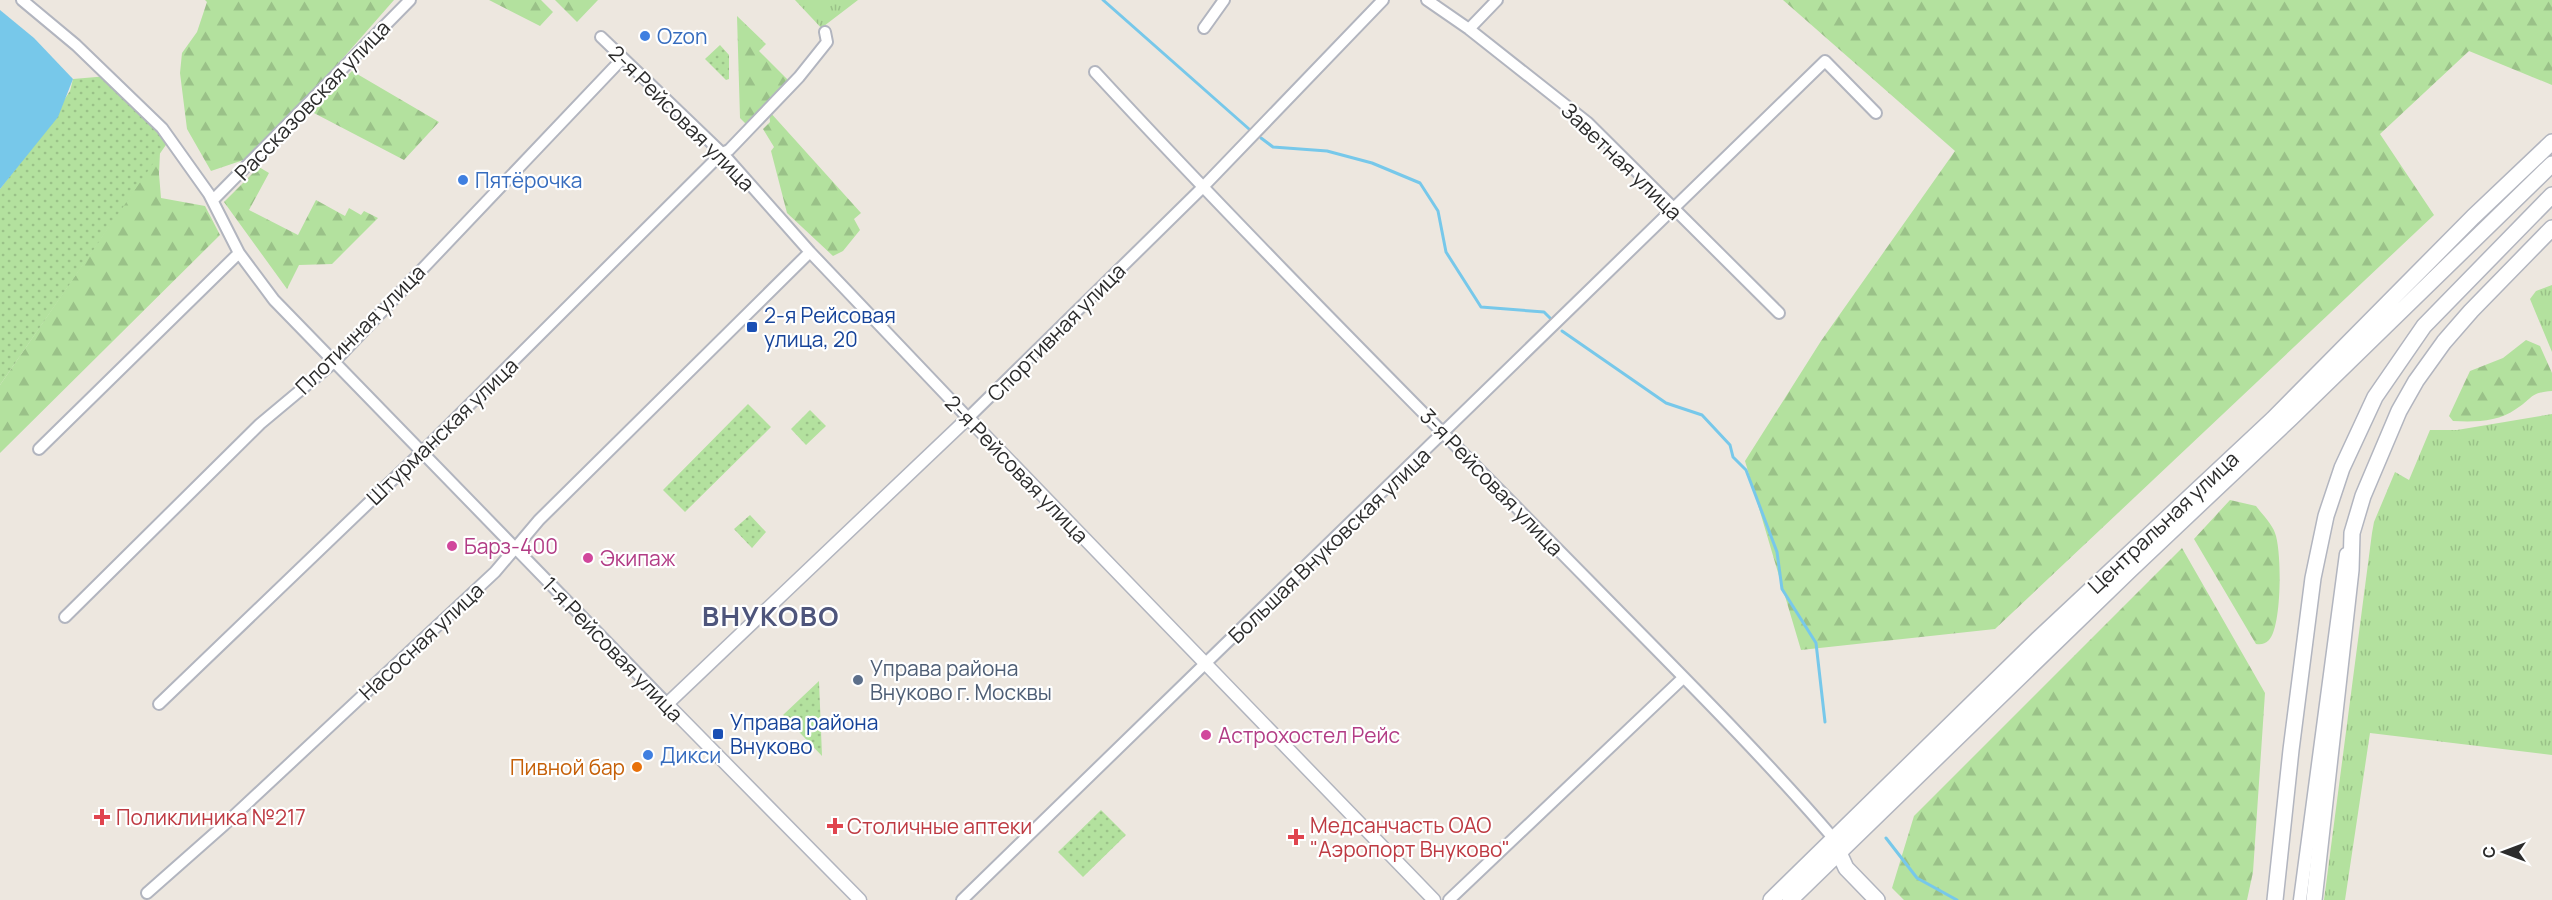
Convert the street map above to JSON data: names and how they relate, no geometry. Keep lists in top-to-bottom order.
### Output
{
  "streets": {
    "main road": ["3-я Рейсовая улица", "Центральная улица"],
    "street": [
      "Рассказовская улица",
      "2-я Рейсовая улица",
      "Заветная улица",
      "Плотинная улица",
      "Спортивная улица",
      "Штурманская улица",
      "Большая Внуковская улица",
      "Насосная улица",
      "1-я Рейсовая улица"
    ]
  },
  "crossings": [
    ["Рассказовская улица", "1-я Рейсовая улица"],
    ["2-я Рейсовая улица", "Плотинная улица"],
    ["2-я Рейсовая улица", "Спортивная улица"],
    ["2-я Рейсовая улица", "Штурманская улица"],
    ["2-я Рейсовая улица", "Большая Внуковская улица"],
    ["2-я Рейсовая улица", "Насосная улица"],
    ["Заветная улица", "Большая Внуковская улица"],
    ["Плотинная улица", "1-я Рейсовая улица"],
    ["Спортивная улица", "3-я Рейсовая улица"],
    ["Спортивная улица", "1-я Рейсовая улица"],
    ["Штурманская улица", "1-я Рейсовая улица"],
    ["3-я Рейсовая улица", "Центральная улица"],
    ["3-я Рейсовая улица", "Большая Внуковская улица"],
    ["Насосная улица", "1-я Рейсовая улица"]
  ],
  "districts": ["ВНУКОВО"],
  "places": {
    "other": [
      "Ozon",
      "Пятёрочка",
      "Барз-400",
      "Экипаж",
      "Управа района Внуково г. Москвы",
      "Астрохостел Рейс",
      "Дикси",
      "Пивной бар"
    ],
    "transit": ["2-я Рейсовая улица, 20", "Управа района Внуково"],
    "health": ["Поликлиника №217", "Столичные аптеки", "Медсанчасть ОАО \"Аэропорт Внуково\""]
  },
  "north": "left"
}
